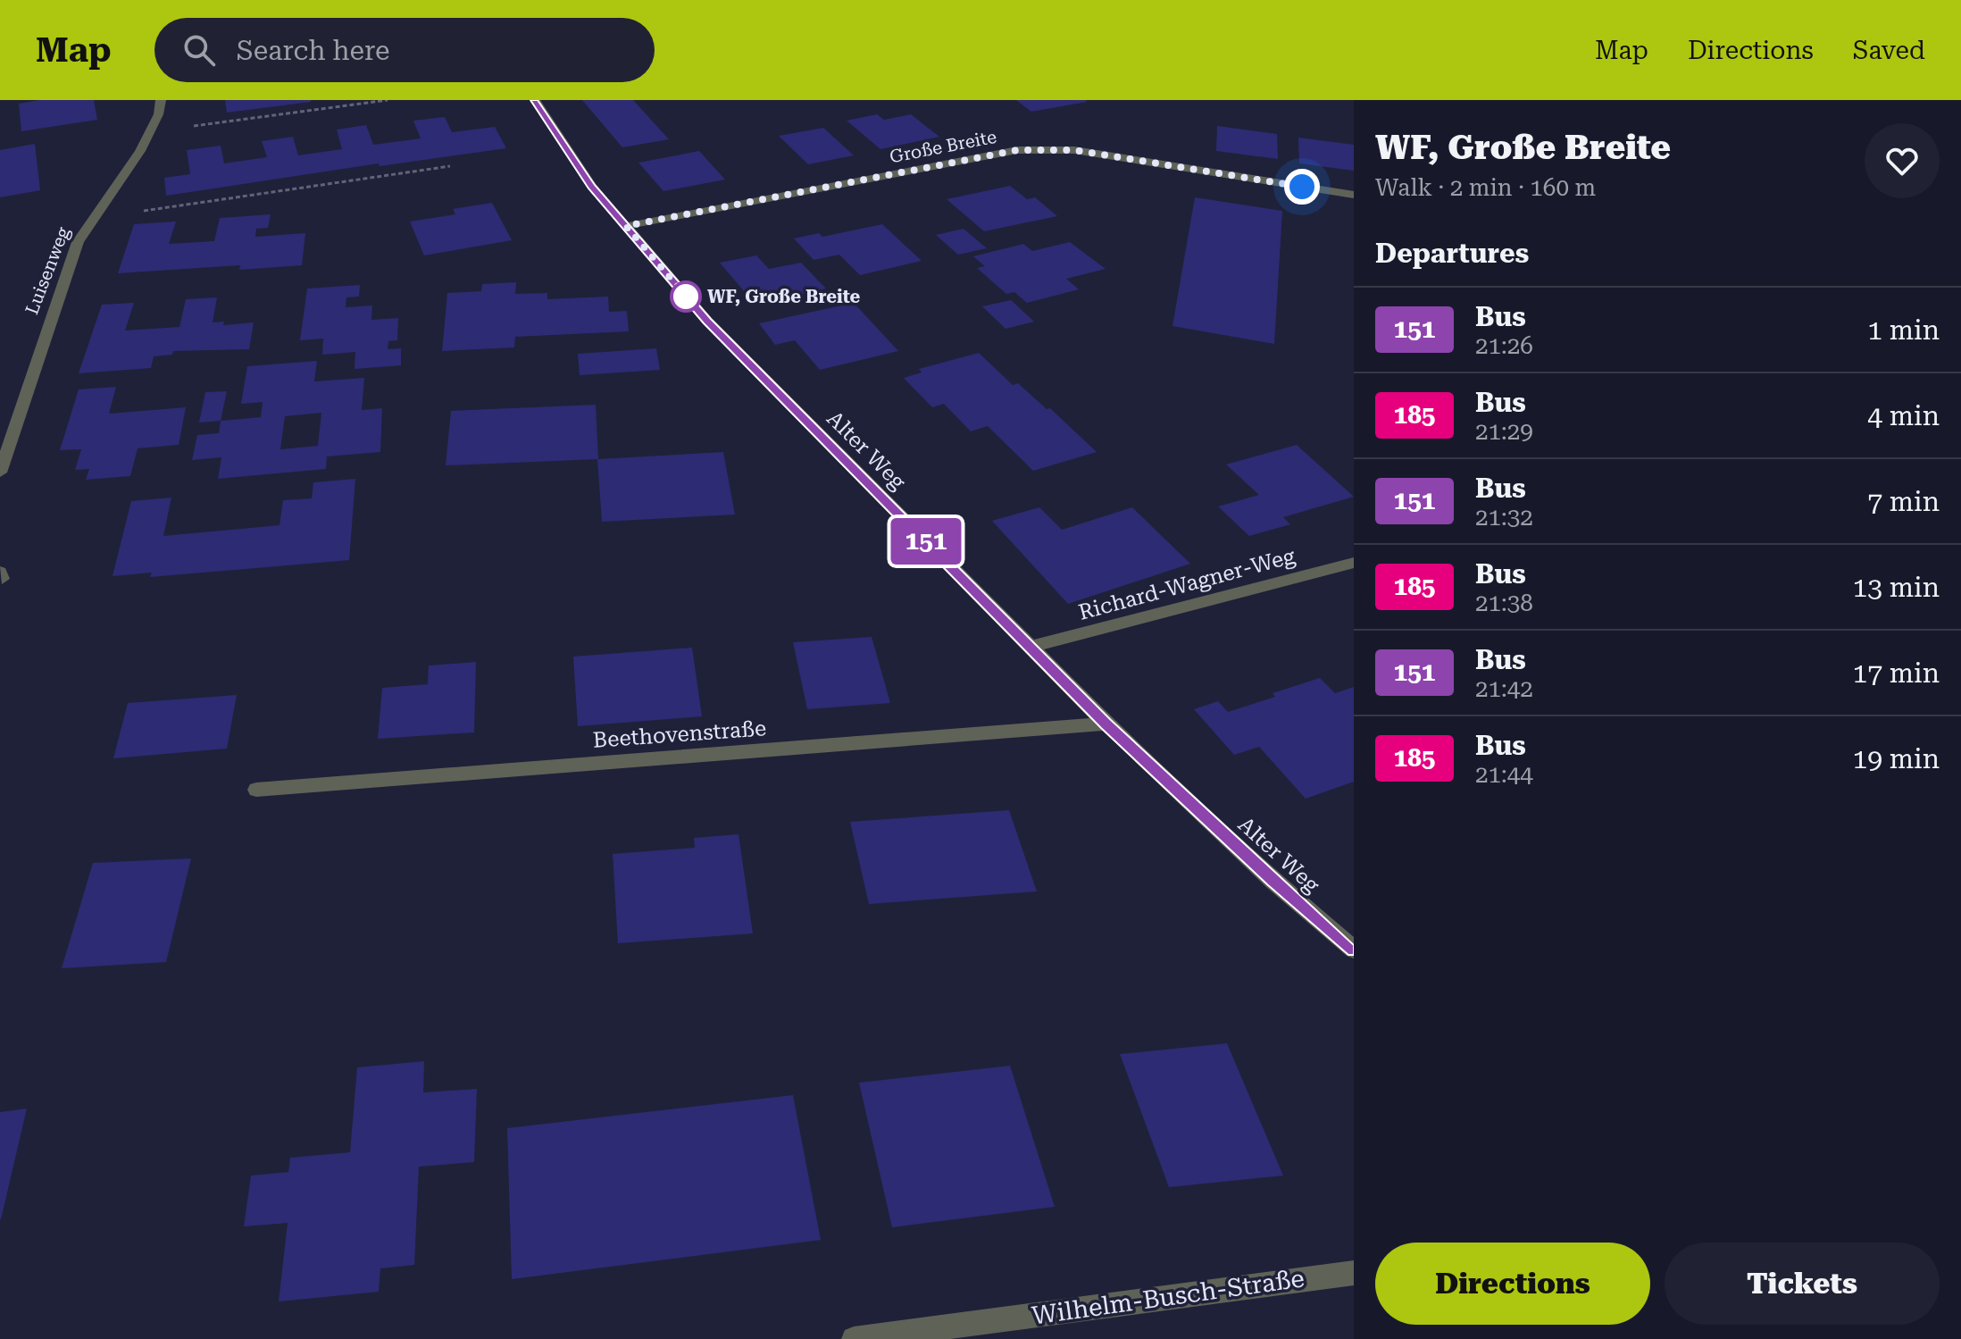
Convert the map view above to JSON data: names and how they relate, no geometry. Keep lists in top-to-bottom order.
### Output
{
  "streets": {
    "street": [
      "Große Breite",
      "Luisenweg",
      "Alter Weg",
      "Richard-Wagner-Weg",
      "Beethovenstraße",
      "Wilhelm-Busch-Straße"
    ]
  },
  "crossings": [
    ["Große Breite", "Alter Weg"],
    ["Alter Weg", "Richard-Wagner-Weg"],
    ["Alter Weg", "Beethovenstraße"]
  ],
  "places": ["WF, Große Breite"],
  "lines": ["bus line 151"],
  "page": {
    "header": "Map",
    "search": "Search here",
    "nav": ["Map", "Directions", "Saved"],
    "on_map": "151",
    "heading": [
      ["WF, Große Breite", "Walk · 2 min · 160 m"],
      "Departures"
    ],
    "list": [
      {
        "mark": "151",
        "name": "Bus",
        "note": "21:26",
        "value": "1 min"
      },
      {
        "mark": "185",
        "name": "Bus",
        "note": "21:29",
        "value": "4 min"
      },
      {
        "mark": "151",
        "name": "Bus",
        "note": "21:32",
        "value": "7 min"
      },
      {
        "mark": "185",
        "name": "Bus",
        "note": "21:38",
        "value": "13 min"
      },
      {
        "mark": "151",
        "name": "Bus",
        "note": "21:42",
        "value": "17 min"
      },
      {
        "mark": "185",
        "name": "Bus",
        "note": "21:44",
        "value": "19 min"
      }
    ],
    "buttons": ["Directions", "Tickets"]
  }
}
